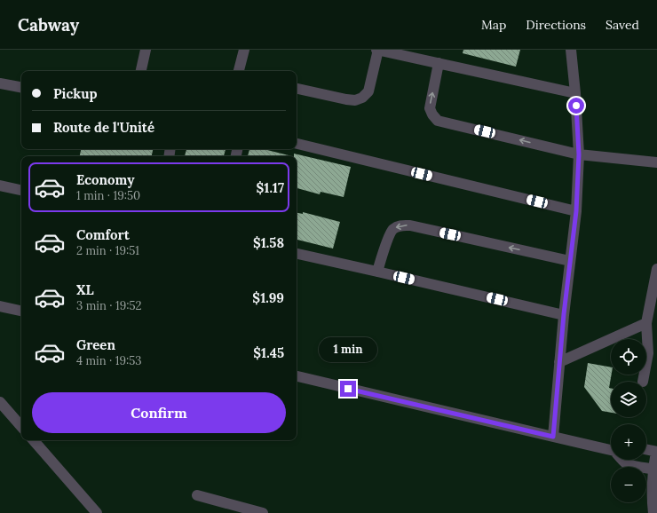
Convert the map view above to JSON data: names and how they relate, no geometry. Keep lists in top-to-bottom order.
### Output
{
  "page": {
    "header": "Cabway",
    "nav": ["Map", "Directions", "Saved"],
    "banner": ["Pickup", "Route de l'Unité"],
    "list": [
      {
        "name": "Economy",
        "note": "1 min · 19:50",
        "value": "$1.17"
      },
      {
        "name": "Comfort",
        "note": "2 min · 19:51",
        "value": "$1.58"
      },
      {
        "name": "XL",
        "note": "3 min · 19:52",
        "value": "$1.99"
      },
      {
        "name": "Green",
        "note": "4 min · 19:53",
        "value": "$1.45"
      }
    ],
    "bubble": "1 min",
    "map_buttons": ["+", "−"],
    "buttons": "Confirm"
  }
}
